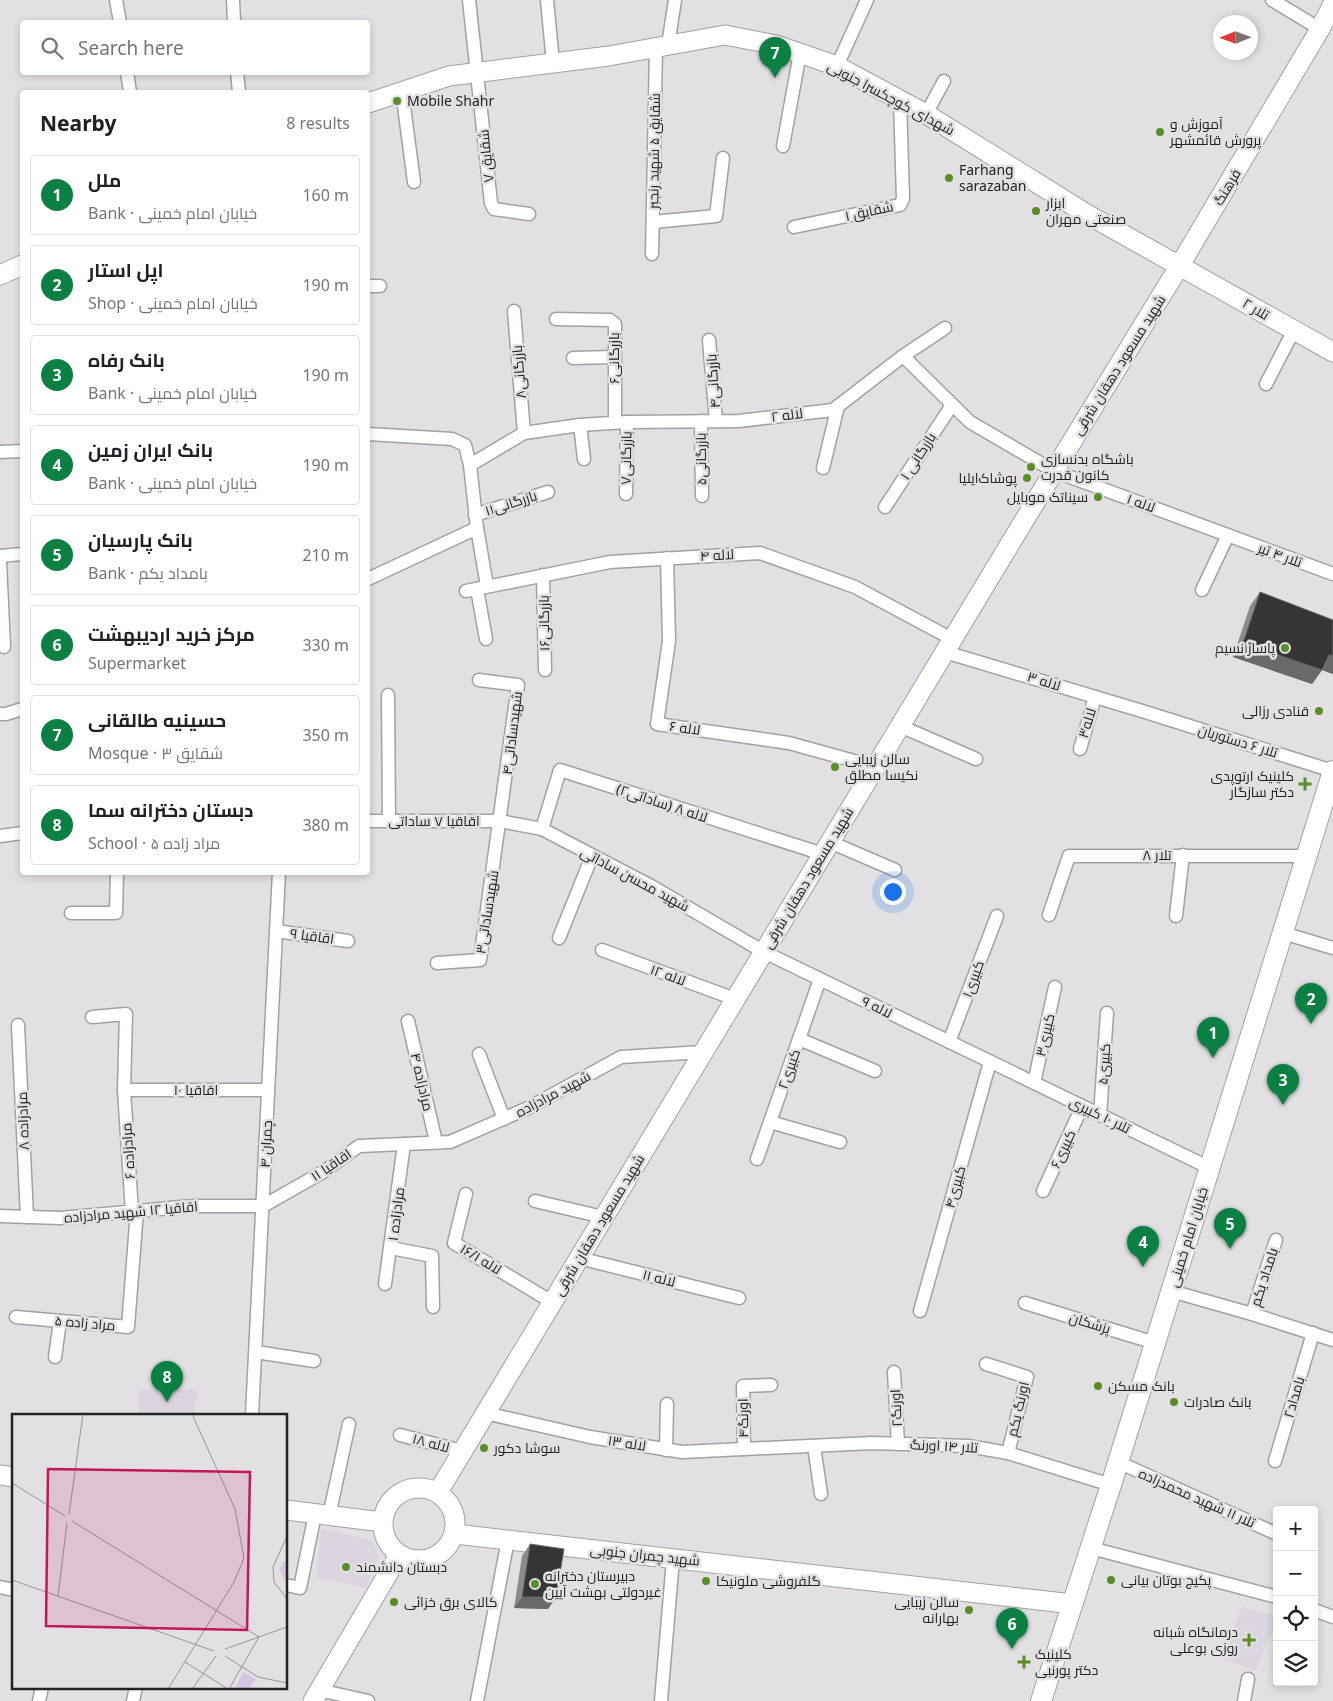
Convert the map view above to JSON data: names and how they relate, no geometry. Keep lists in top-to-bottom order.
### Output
{
  "streets": {
    "main road": [
      "شهدای کوچکسرا جنوبی",
      "فرهنگ",
      "تلار ۲",
      "شهید مسعود دهقان شرقی",
      "خیابان امام خمینی",
      "شهید چمران جنوبی"
    ],
    "street": [
      "شقایق ۵ شهید رنجبر",
      "شقایق ۷",
      "شقایق ۱",
      "بازرگانی۶",
      "بازرگانی۸",
      "بازرگانی۴",
      "لاله ۲",
      "بازرگانی ۱",
      "بازرگانی۷",
      "بازرگانی۵",
      "بازرگانی۱۱",
      "لاله ۱",
      "لاله ۴",
      "تلار ۴ تیر",
      "بازرگانی۱۶",
      "لاله ۳",
      "لاله۳",
      "لاله ۶",
      "شهیدساداتی۴",
      "تلار ۶ دستوریان",
      "لاله ۸ (ساداتی۲)",
      "اقاقیا ۷ ساداتی",
      "تلار ۸",
      "شهید محسن ساداتی",
      "شهیدساداتی۳",
      "اقاقیا ۹",
      "لاله ۱۲",
      "کبیری۱",
      "لاله ۹",
      "کبیری۳",
      "کبیری۵",
      "کبیری۲",
      "مرادزاده ۴",
      "اقاقیا ۱۰",
      "شهید مرادزاده",
      "تلار ۱۰ کبیری",
      "مرادزاده ۸",
      "چمران ۴",
      "کبیری۶",
      "مرادزاده ۶",
      "اقاقیا ۱۱",
      "کبیری۴",
      "اقاقیا ۱۲ شهید مرادزاده",
      "مرادزاده ۱",
      "لاله ۱۶/۱",
      "بامداد یکم",
      "لاله ۱۱",
      "مراد زاده ۵",
      "پزشکان",
      "بامداد۲",
      "اورنگ۲",
      "اورنگ یکم",
      "اورنگ۴",
      "لاله ۱۸",
      "لاله ۱۳",
      "تلار ۱۴ اورنگ",
      "تلار ۱۱ شهید محمدزاده"
    ]
  },
  "crossings": [
    ["شهدای کوچکسرا جنوبی", "شقایق ۵ شهید رنجبر"],
    ["شهدای کوچکسرا جنوبی", "شقایق ۷"],
    ["شهدای کوچکسرا جنوبی", "فرهنگ"],
    ["شهدای کوچکسرا جنوبی", "شقایق ۱"],
    ["شهدای کوچکسرا جنوبی", "تلار ۲"],
    ["شهدای کوچکسرا جنوبی", "شهید مسعود دهقان شرقی"],
    ["فرهنگ", "تلار ۲"],
    ["فرهنگ", "شهید مسعود دهقان شرقی"],
    ["تلار ۲", "شهید مسعود دهقان شرقی"],
    ["بازرگانی۶", "لاله ۲"],
    ["بازرگانی۶", "بازرگانی۷"],
    ["شهید مسعود دهقان شرقی", "لاله ۱"],
    ["شهید مسعود دهقان شرقی", "لاله ۴"],
    ["شهید مسعود دهقان شرقی", "لاله ۳"],
    ["شهید مسعود دهقان شرقی", "لاله ۶"],
    ["شهید مسعود دهقان شرقی", "لاله ۸ (ساداتی۲)"],
    ["شهید مسعود دهقان شرقی", "شهید محسن ساداتی"],
    ["شهید مسعود دهقان شرقی", "لاله ۱۲"],
    ["شهید مسعود دهقان شرقی", "لاله ۹"],
    ["شهید مسعود دهقان شرقی", "شهید مرادزاده"],
    ["شهید مسعود دهقان شرقی", "لاله ۱۶/۱"],
    ["شهید مسعود دهقان شرقی", "لاله ۱۱"],
    ["شهید مسعود دهقان شرقی", "لاله ۱۸"],
    ["شهید مسعود دهقان شرقی", "لاله ۱۳"],
    ["شهید مسعود دهقان شرقی", "شهید چمران جنوبی"],
    ["بازرگانی۸", "لاله ۲"],
    ["بازرگانی۴", "لاله ۲"],
    ["لاله ۲", "بازرگانی۷"],
    ["لاله ۲", "بازرگانی۵"],
    ["لاله ۱", "تلار ۴ تیر"],
    ["لاله ۴", "بازرگانی۱۶"],
    ["لاله ۴", "لاله ۳"],
    ["لاله ۴", "لاله ۶"],
    ["لاله ۳", "لاله۳"],
    ["لاله ۳", "تلار ۶ دستوریان"],
    ["شهیدساداتی۴", "اقاقیا ۷ ساداتی"],
    ["شهیدساداتی۴", "شهید محسن ساداتی"],
    ["شهیدساداتی۴", "شهیدساداتی۳"],
    ["تلار ۶ دستوریان", "خیابان امام خمینی"],
    ["لاله ۸ (ساداتی۲)", "شهید محسن ساداتی"],
    ["اقاقیا ۷ ساداتی", "شهید محسن ساداتی"],
    ["اقاقیا ۷ ساداتی", "شهیدساداتی۳"],
    ["تلار ۸", "خیابان امام خمینی"],
    ["شهید محسن ساداتی", "شهیدساداتی۳"],
    ["شهید محسن ساداتی", "لاله ۹"],
    ["اقاقیا ۹", "چمران ۴"],
    ["کبیری۱", "لاله ۹"],
    ["لاله ۹", "کبیری۲"],
    ["لاله ۹", "تلار ۱۰ کبیری"],
    ["لاله ۹", "کبیری۴"],
    ["کبیری۳", "تلار ۱۰ کبیری"],
    ["کبیری۵", "تلار ۱۰ کبیری"],
    ["مرادزاده ۴", "شهید مرادزاده"],
    ["اقاقیا ۱۰", "چمران ۴"],
    ["اقاقیا ۱۰", "مرادزاده ۶"],
    ["شهید مرادزاده", "اقاقیا ۱۱"],
    ["شهید مرادزاده", "مرادزاده ۱"],
    ["تلار ۱۰ کبیری", "کبیری۶"],
    ["تلار ۱۰ کبیری", "کبیری۴"],
    ["تلار ۱۰ کبیری", "خیابان امام خمینی"],
    ["مرادزاده ۸", "اقاقیا ۱۲ شهید مرادزاده"],
    ["چمران ۴", "اقاقیا ۱۱"],
    ["چمران ۴", "اقاقیا ۱۲ شهید مرادزاده"],
    ["مرادزاده ۶", "اقاقیا ۱۲ شهید مرادزاده"],
    ["مرادزاده ۶", "مراد زاده ۵"],
    ["اقاقیا ۱۱", "اقاقیا ۱۲ شهید مرادزاده"],
    ["اقاقیا ۱۱", "مرادزاده ۱"],
    ["اقاقیا ۱۲ شهید مرادزاده", "مراد زاده ۵"],
    ["خیابان امام خمینی", "پزشکان"],
    ["خیابان امام خمینی", "تلار ۱۴ اورنگ"],
    ["خیابان امام خمینی", "تلار ۱۱ شهید محمدزاده"],
    ["خیابان امام خمینی", "شهید چمران جنوبی"],
    ["اورنگ۲", "تلار ۱۴ اورنگ"],
    ["اورنگ یکم", "تلار ۱۴ اورنگ"],
    ["اورنگ۴", "لاله ۱۳"],
    ["لاله ۱۳", "تلار ۱۴ اورنگ"]
  ],
  "places": {
    "other": [
      "Mobile Shahr",
      "آموزش و پرورش قائمشهر",
      "Farhang sarazaban",
      "ابزار صنعتی مهران",
      "باشگاه بدنسازی کانون قدرت",
      "پوشاک‌ایلیا",
      "سیناتک موبایل",
      "پاساژ نسیم",
      "قنادی رزالی",
      "سالن زیبایی نکیسا مطلق",
      "بانک مسکن",
      "بانک صادرات",
      "سوشا دکور",
      "دبستان دانشمند",
      "پکیج بوتان بیانی",
      "گلفروشی ملونیکا",
      "دبیرستان دخترانه غیردولتی بهشت آیین",
      "کالای برق خزائی",
      "سالن زیبایی بهارانه"
    ],
    "health": ["کلینیک ارتوپدی دکتر سازگار", "درمانگاه شبانه روزی بوعلی", "کلینیک دکتر پورنبی"]
  },
  "north": "left",
  "page": {
    "search": "Search here",
    "pins": [
      "7",
      "2",
      "1",
      "3",
      "5",
      "4",
      "8",
      "6"
    ],
    "heading": ["Nearby", "8 results"],
    "list": [
      {
        "mark": "1",
        "name": "ملل",
        "note": "Bank · خیابان امام خمینی",
        "value": "160 m"
      },
      {
        "mark": "2",
        "name": "اپل استار",
        "note": "Shop · خیابان امام خمینی",
        "value": "190 m"
      },
      {
        "mark": "3",
        "name": "بانک رفاه",
        "note": "Bank · خیابان امام خمینی",
        "value": "190 m"
      },
      {
        "mark": "4",
        "name": "بانک ایران زمین",
        "note": "Bank · خیابان امام خمینی",
        "value": "190 m"
      },
      {
        "mark": "5",
        "name": "بانک پارسیان",
        "note": "Bank · بامداد یکم",
        "value": "210 m"
      },
      {
        "mark": "6",
        "name": "مرکز خرید اردیبهشت",
        "note": "Supermarket",
        "value": "330 m"
      },
      {
        "mark": "7",
        "name": "حسینیه طالقانی",
        "note": "Mosque · شقایق ۳",
        "value": "350 m"
      },
      {
        "mark": "8",
        "name": "دبستان دخترانه سما",
        "note": "School · مراد زاده ۵",
        "value": "380 m"
      }
    ],
    "map_buttons": ["+", "−"]
  }
}
